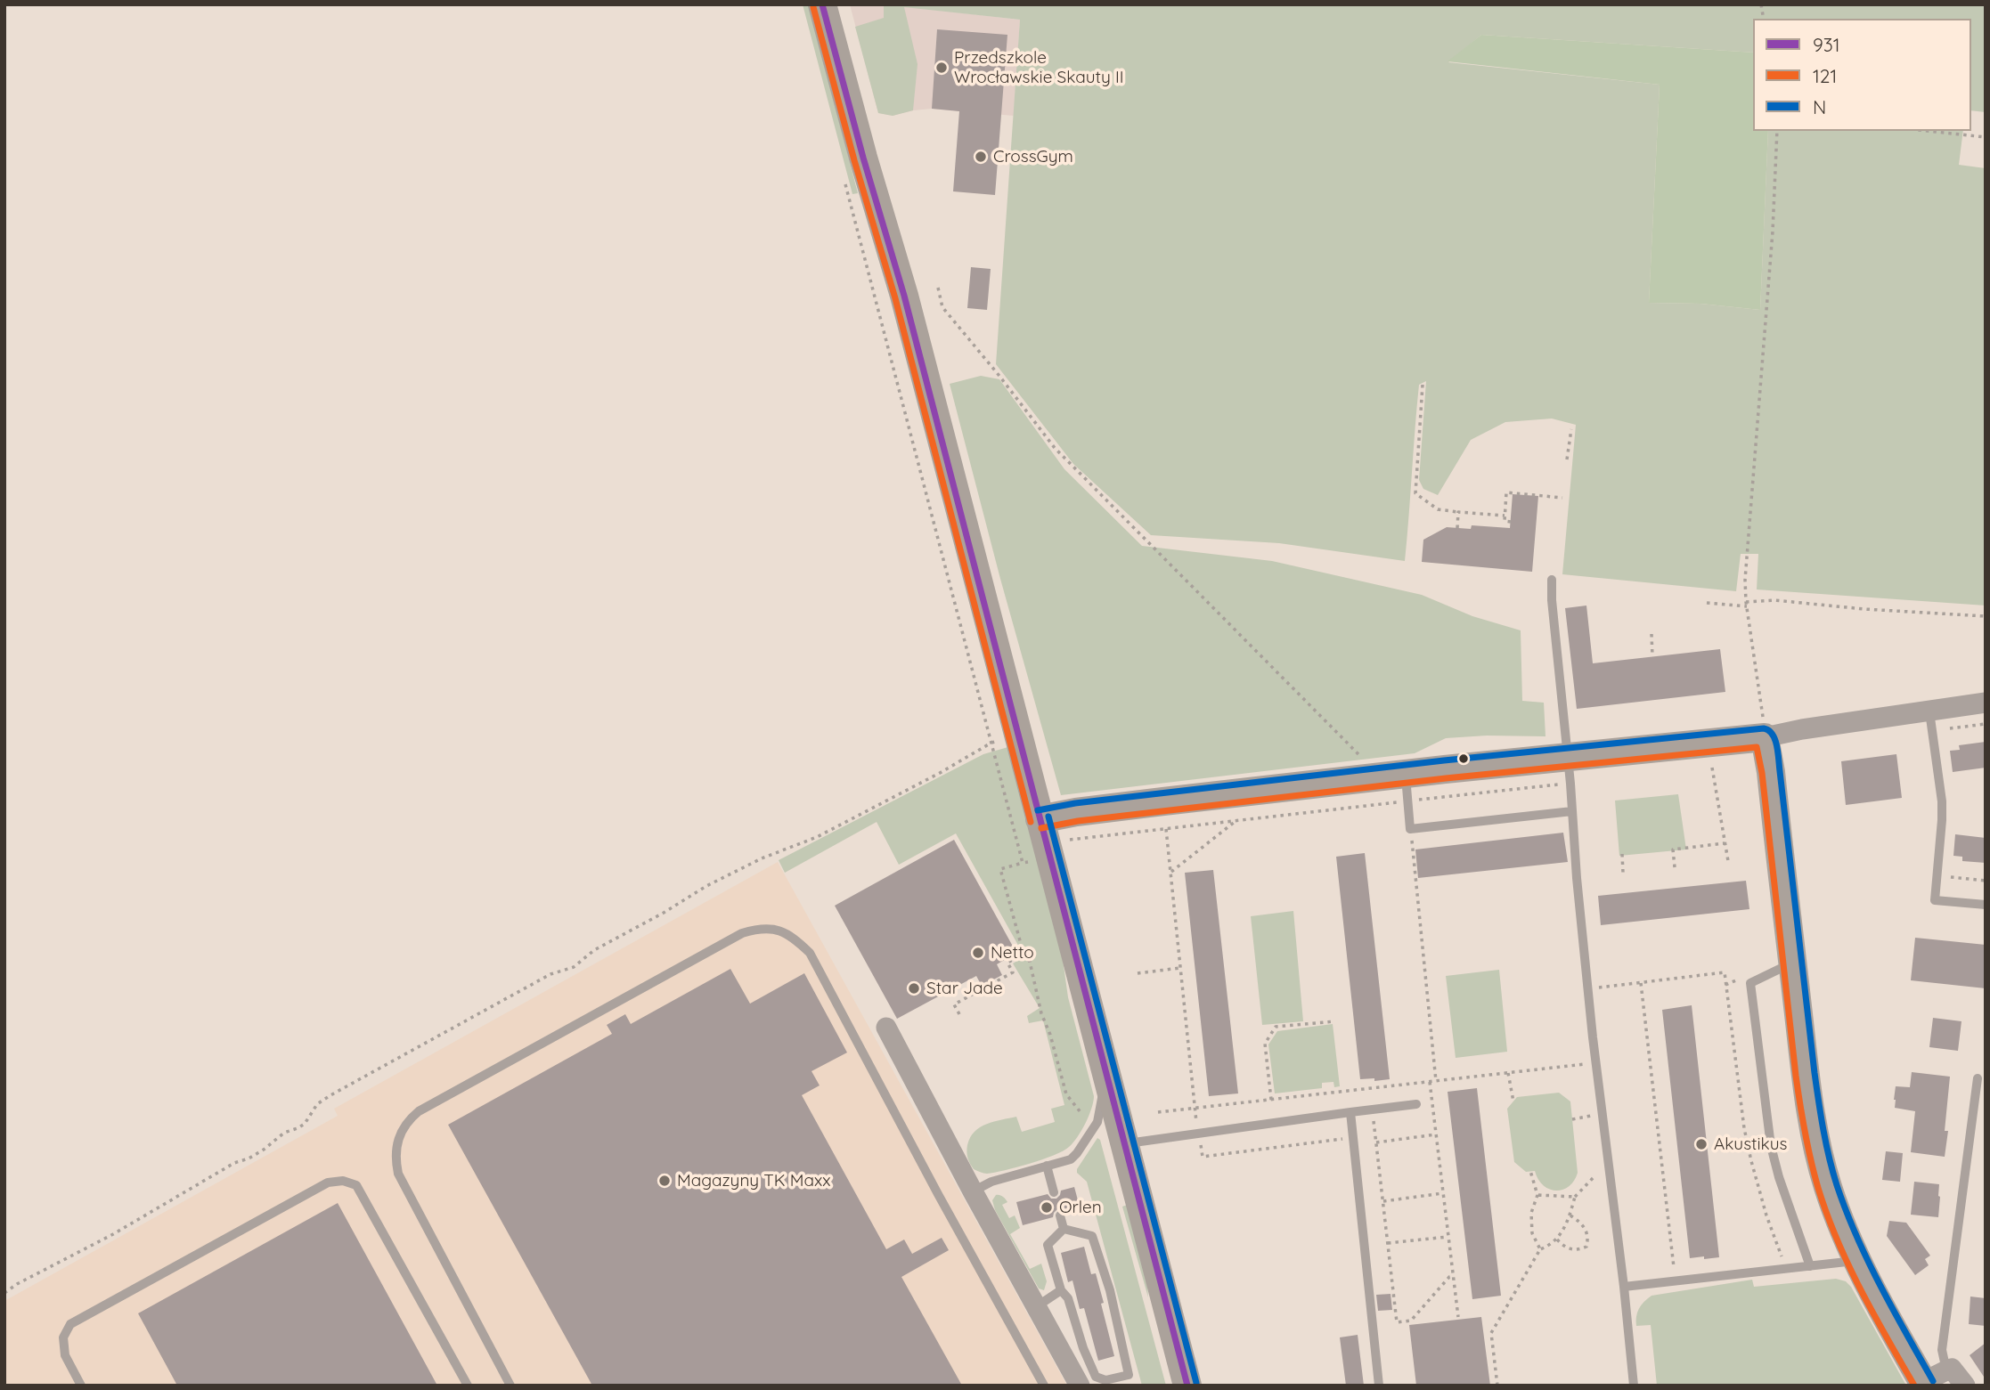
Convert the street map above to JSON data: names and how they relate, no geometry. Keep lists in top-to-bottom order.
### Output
{
  "places": [
    "Przedszkole Wrocławskie Skauty II",
    "CrossGym",
    "Netto",
    "Star Jade",
    "Akustikus",
    "Magazyny TK Maxx",
    "Orlen"
  ],
  "lines": ["transit line 931", "transit line 121", "transit line N"],
  "legend": ["931", "121", "N"]
}
